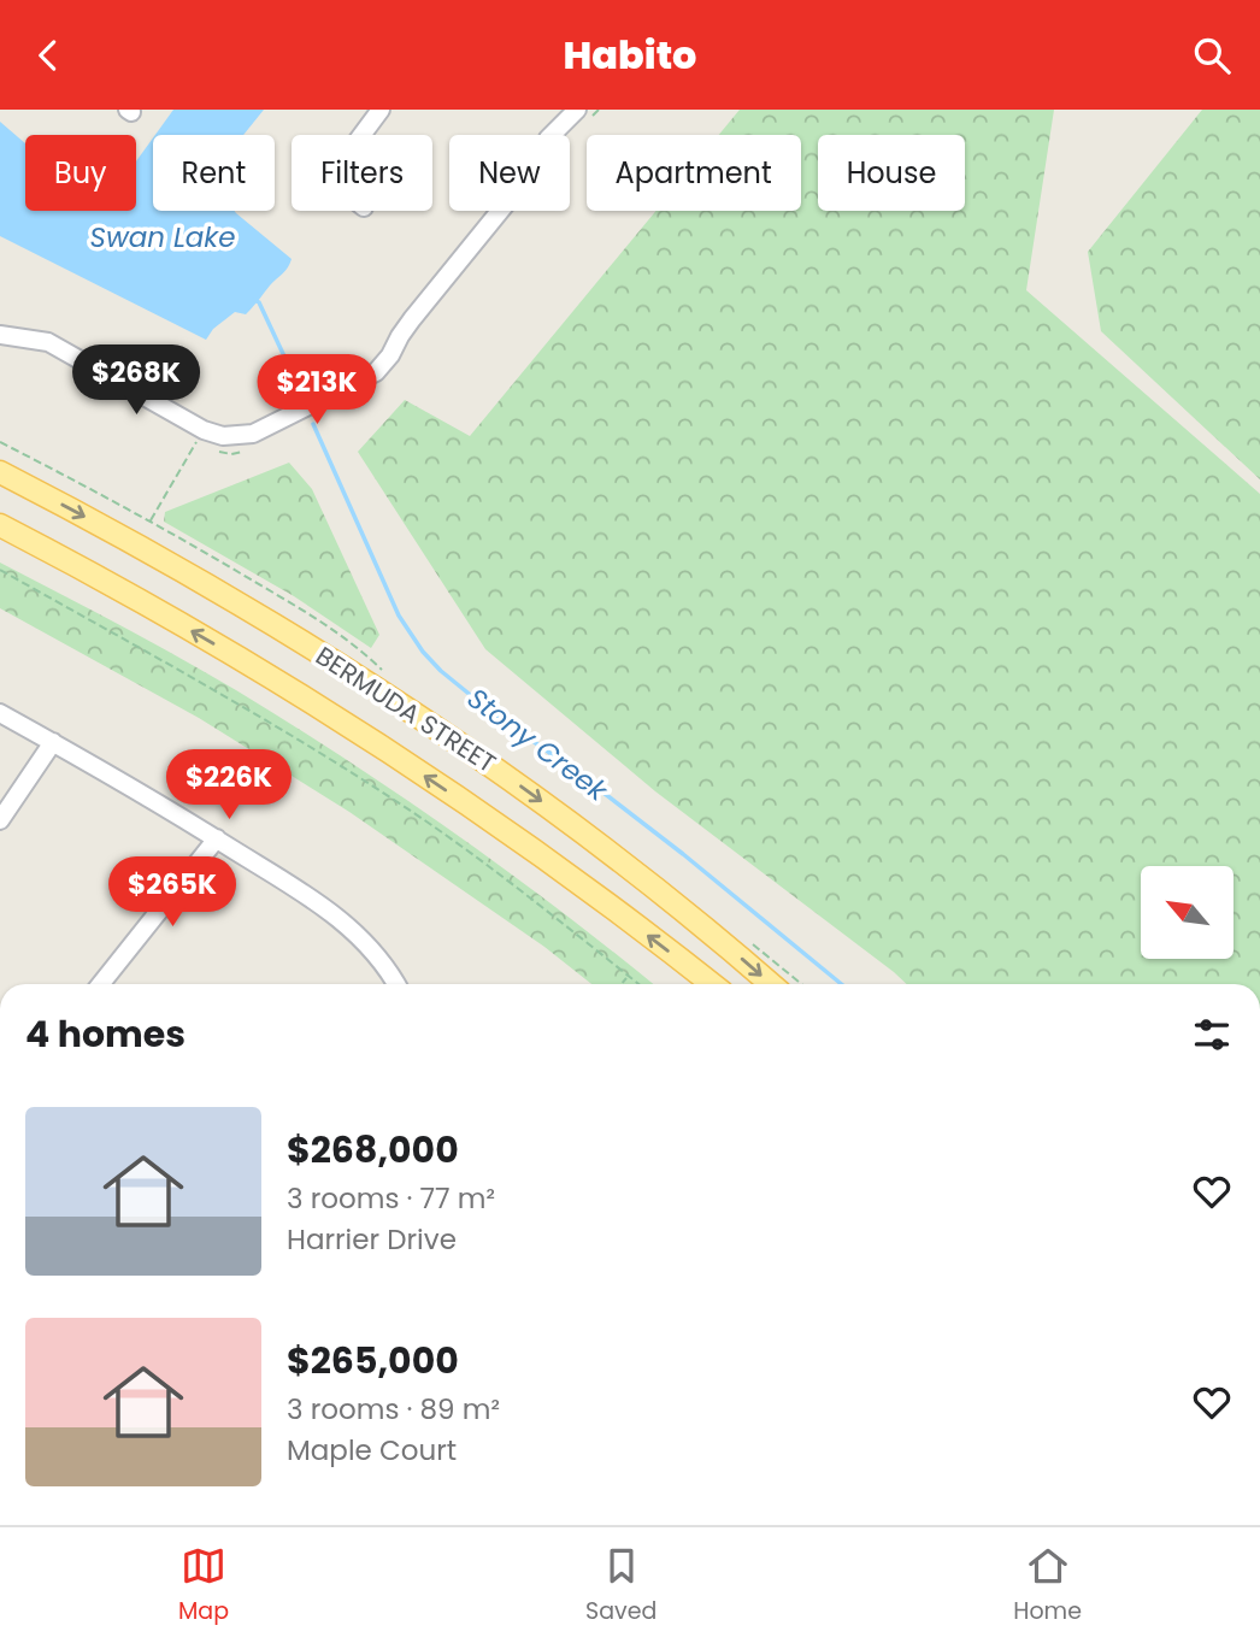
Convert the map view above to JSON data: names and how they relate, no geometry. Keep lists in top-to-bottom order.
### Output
{
  "streets": {
    "main road": ["BERMUDA STREET"]
  },
  "water": ["Swan Lake", "Stony Creek"],
  "north": "top left",
  "page": {
    "header": "Habito",
    "chip": [
      "Buy",
      "Rent",
      "Filters",
      "New",
      "Apartment",
      "House"
    ],
    "price": [
      "$268K",
      "$213K",
      "$226K",
      "$265K"
    ],
    "heading": "4 homes",
    "list": [
      {
        "name": "$268,000",
        "note": "3 rooms · 77 m² · Harrier Drive"
      },
      {
        "name": "$265,000",
        "note": "3 rooms · 89 m² · Maple Court"
      }
    ],
    "tabs": ["Map", "Saved", "Home"]
  }
}
